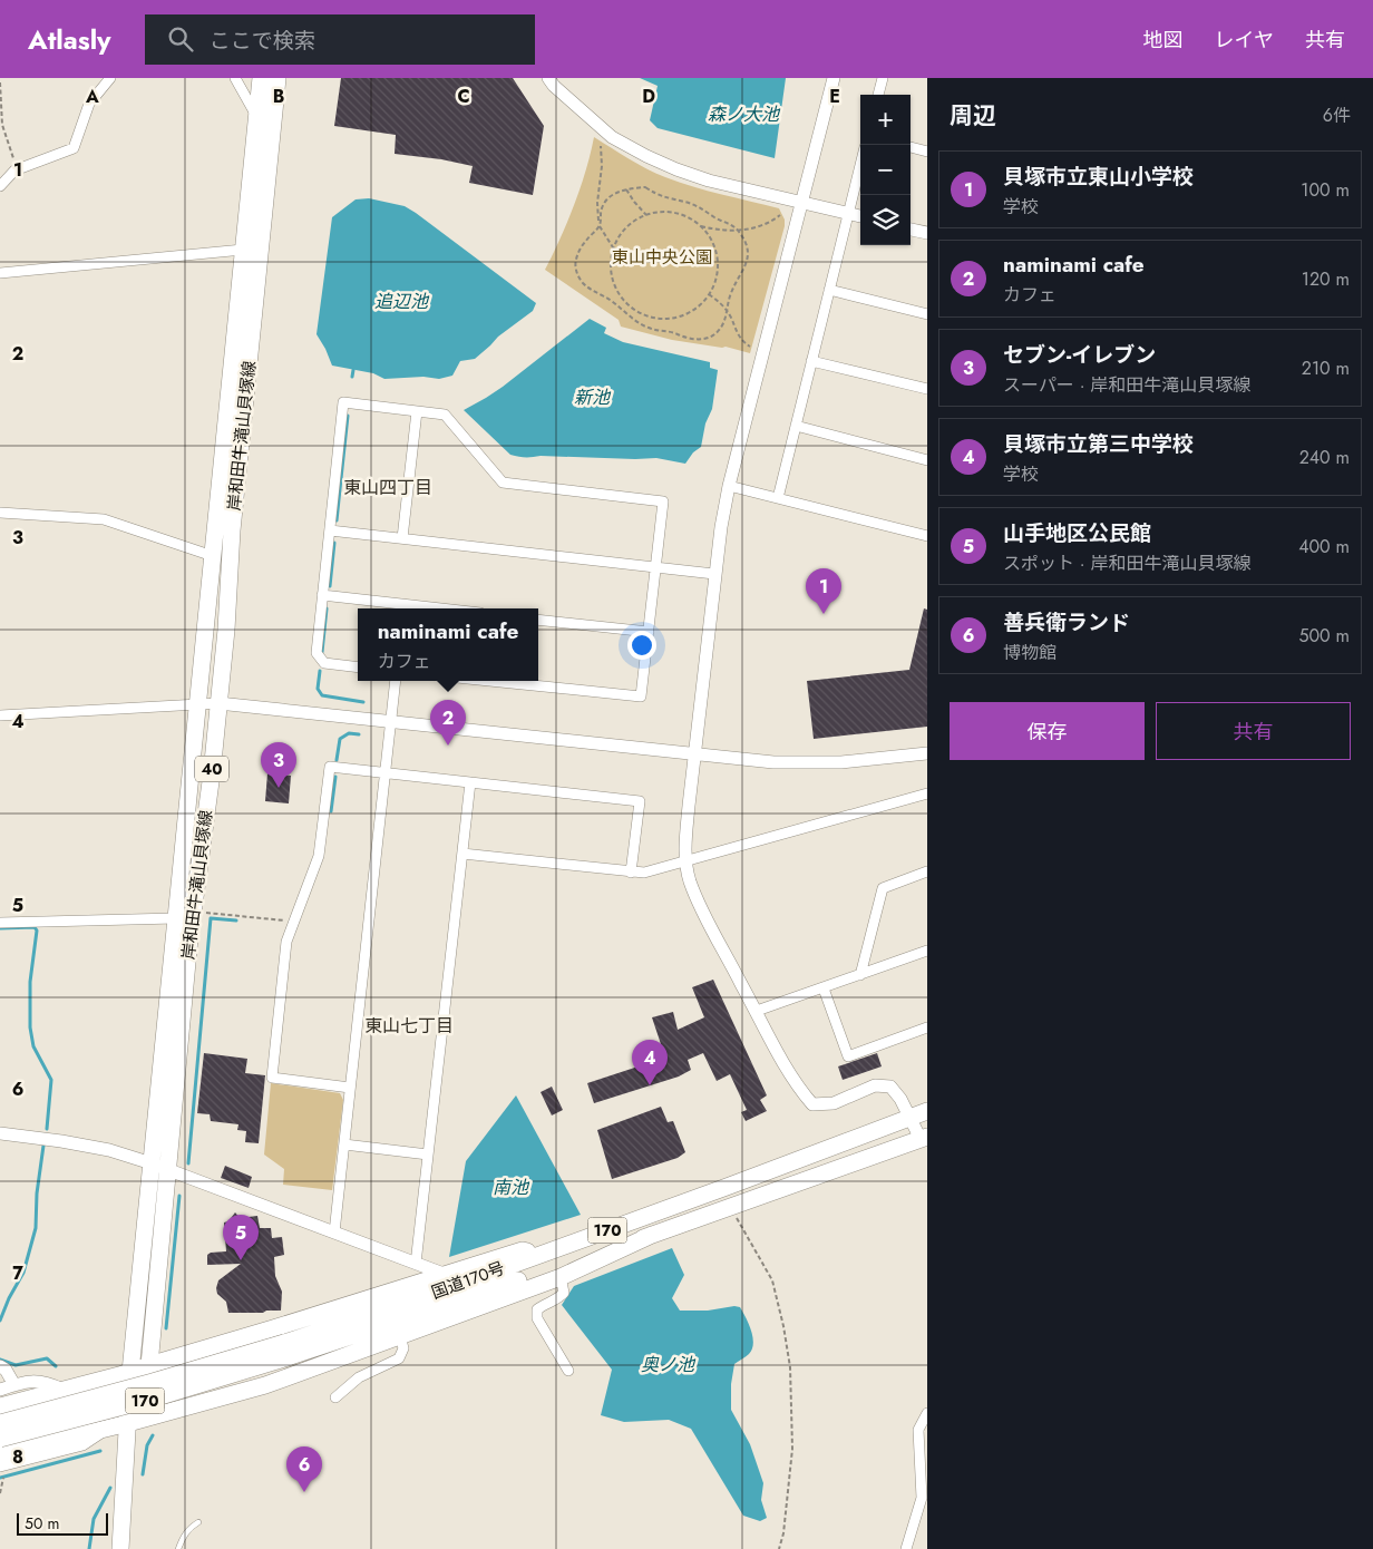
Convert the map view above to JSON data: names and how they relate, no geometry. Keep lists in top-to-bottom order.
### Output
{
  "streets": {
    "main road": [
      "岸和田牛滝山貝塚線",
      "40",
      "170",
      "国道170号"
    ]
  },
  "districts": ["東山四丁目", "東山七丁目"],
  "water": [
    "森ノ大池",
    "追辺池",
    "新池",
    "南池",
    "奥ノ池"
  ],
  "parks": ["東山中央公園"],
  "scale_bar": "50 m",
  "page": {
    "header": "Atlasly",
    "search": "ここで検索",
    "nav": ["地図", "レイヤ", "共有"],
    "heading": ["周辺", "6件"],
    "map_buttons": ["+", "−"],
    "list": [
      {
        "mark": "1",
        "name": "貝塚市立東山小学校",
        "note": "学校",
        "value": "100 m"
      },
      {
        "mark": "2",
        "name": "naminami cafe",
        "note": "カフェ",
        "value": "120 m"
      },
      {
        "mark": "3",
        "name": "セブン-イレブン",
        "note": "スーパー · 岸和田牛滝山貝塚線",
        "value": "210 m"
      },
      {
        "mark": "4",
        "name": "貝塚市立第三中学校",
        "note": "学校",
        "value": "240 m"
      },
      {
        "mark": "5",
        "name": "山手地区公民館",
        "note": "スポット · 岸和田牛滝山貝塚線",
        "value": "400 m"
      },
      {
        "mark": "6",
        "name": "善兵衛ランド",
        "note": "博物館",
        "value": "500 m"
      }
    ],
    "pins": [
      "1",
      "2",
      "3",
      "4",
      "5",
      "6"
    ],
    "popup": ["naminami cafe", "カフェ"],
    "buttons": ["保存", "共有"],
    "scale": "50 m"
  },
  "grid": {
    "columns": [
      "A",
      "B",
      "C",
      "D",
      "E"
    ],
    "rows": [
      "1",
      "2",
      "3",
      "4",
      "5",
      "6",
      "7",
      "8"
    ]
  }
}
